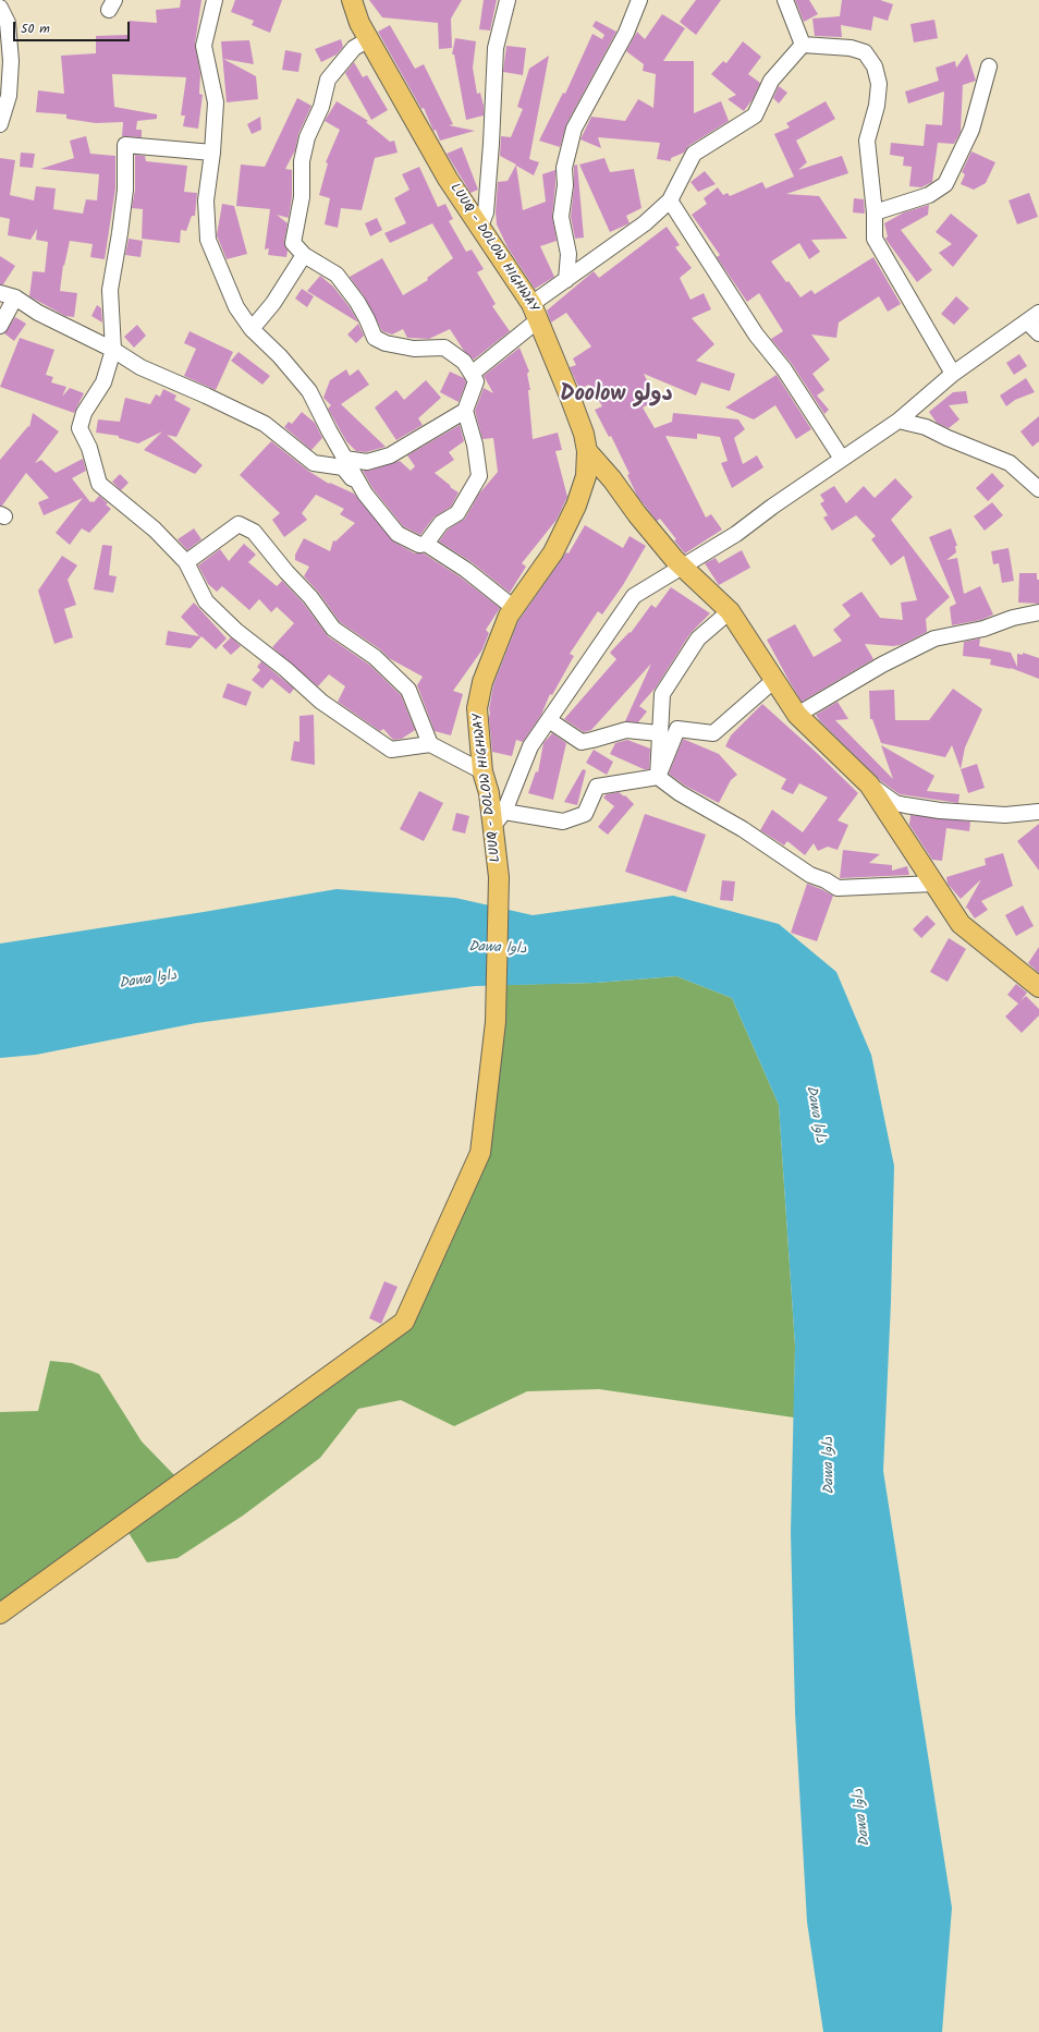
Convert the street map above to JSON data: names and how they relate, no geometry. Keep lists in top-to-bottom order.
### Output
{
  "streets": {
    "main road": ["LUUQ - DOLOW HIGHWAY"]
  },
  "districts": ["Doolow دولو"],
  "water": ["Dawa داوا"],
  "scale_bar": "50 m"
}
